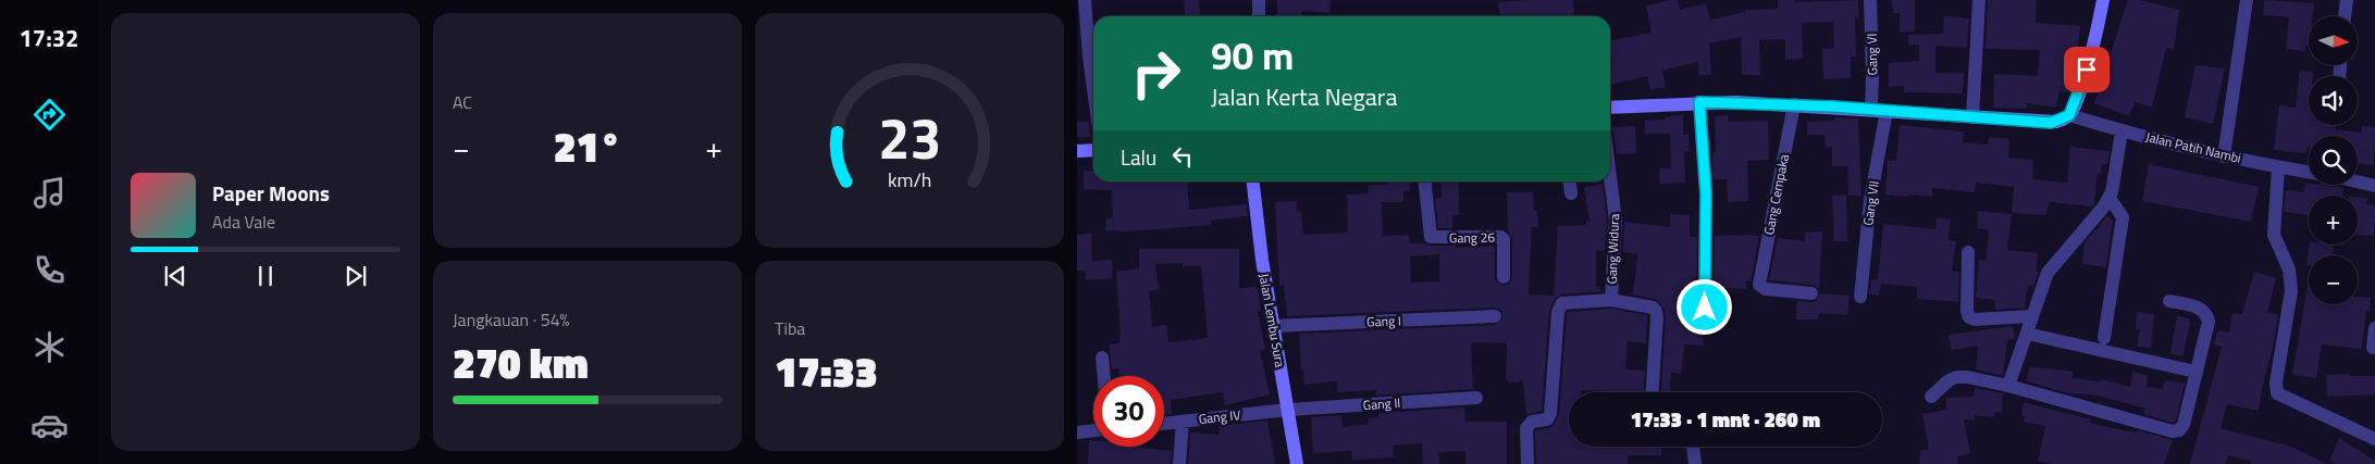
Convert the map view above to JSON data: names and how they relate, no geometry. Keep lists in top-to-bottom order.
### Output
{
  "streets": {
    "street": [
      "Gang VI",
      "Jalan Patih Nambi",
      "Gang Cempaka",
      "Gang VII",
      "Gang 26",
      "Gang Widura",
      "Jalan Lembu Sura",
      "Gang I",
      "Gang II",
      "Gang IV"
    ]
  },
  "crossings": [
    ["Jalan Lembu Sura", "Gang I"],
    ["Jalan Lembu Sura", "Gang II"],
    ["Jalan Lembu Sura", "Gang IV"],
    ["Gang II", "Gang IV"]
  ],
  "north": "right",
  "page": {
    "tabs": "17:32",
    "tile": [
      "AC",
      ["Jangkauan · 54%", "270 km"],
      ["Tiba", "17:33"]
    ],
    "map_buttons": ["+", "−"],
    "turn": ["90 m", "Jalan Kerta Negara"],
    "heat": ["−", "21°", "+"],
    "then": "Lalu",
    "song": ["Paper Moons", "Ada Vale"],
    "limit": "30",
    "trip": "17:33 · 1 mnt · 260 m",
    "gauge": ["23", "km/h"]
  }
}
